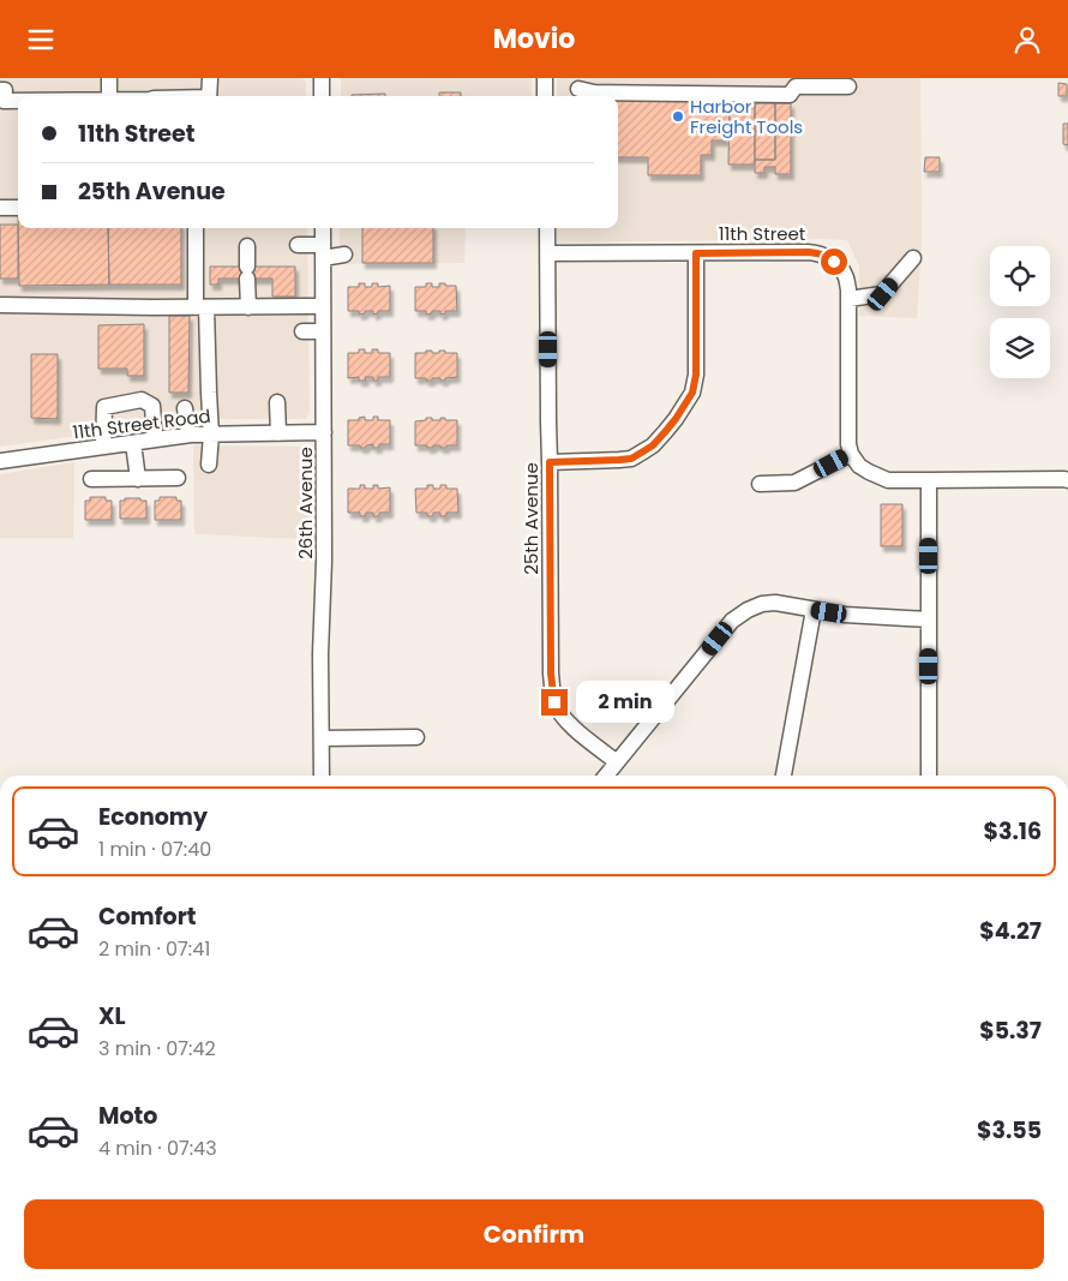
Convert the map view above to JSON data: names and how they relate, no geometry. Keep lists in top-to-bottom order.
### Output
{
  "streets": {
    "street": [
      "11th Street",
      "11th Street Road",
      "26th Avenue",
      "25th Avenue"
    ]
  },
  "crossings": [
    ["11th Street", "25th Avenue"],
    ["11th Street Road", "26th Avenue"]
  ],
  "places": ["Harbor Freight Tools"],
  "page": {
    "header": "Movio",
    "banner": ["11th Street", "25th Avenue"],
    "bubble": "2 min",
    "list": [
      {
        "name": "Economy",
        "note": "1 min · 07:40",
        "value": "$3.16"
      },
      {
        "name": "Comfort",
        "note": "2 min · 07:41",
        "value": "$4.27"
      },
      {
        "name": "XL",
        "note": "3 min · 07:42",
        "value": "$5.37"
      },
      {
        "name": "Moto",
        "note": "4 min · 07:43",
        "value": "$3.55"
      }
    ],
    "buttons": "Confirm"
  }
}
